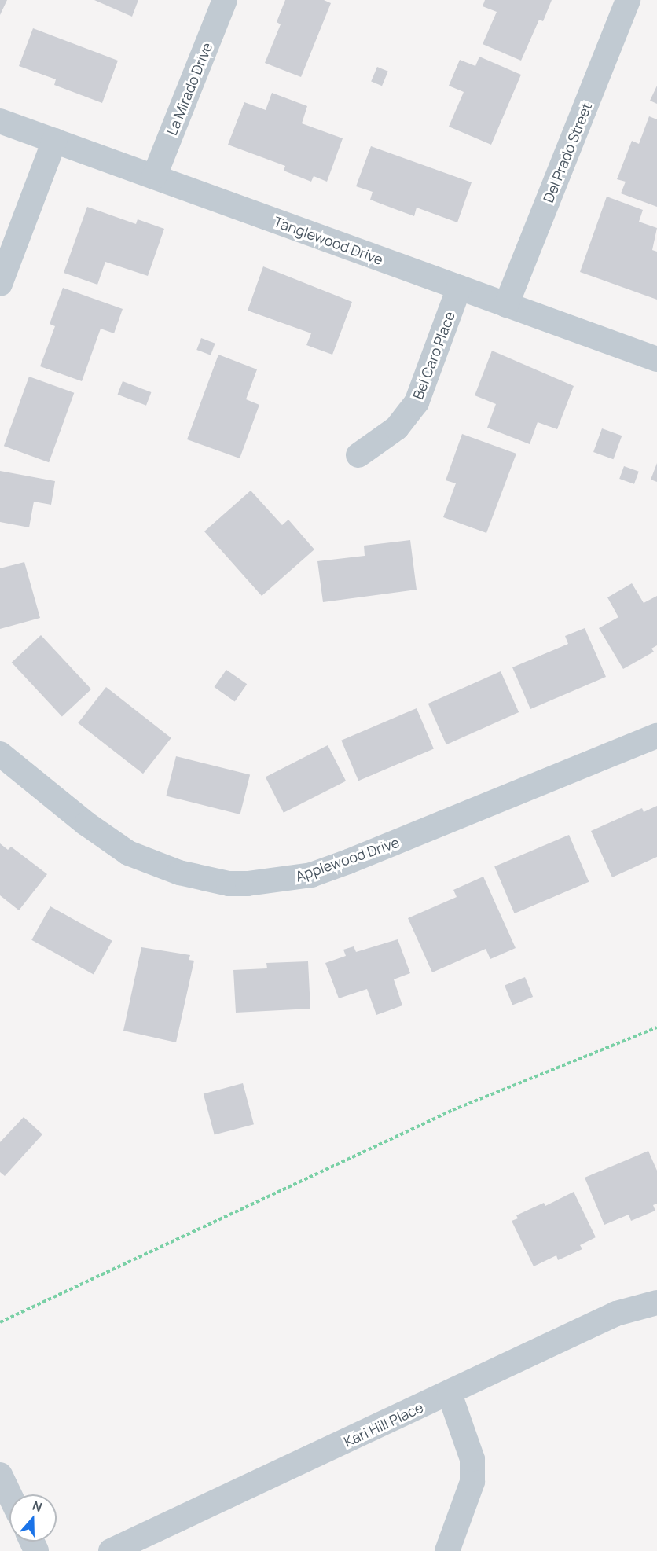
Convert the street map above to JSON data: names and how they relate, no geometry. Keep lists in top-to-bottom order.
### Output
{
  "streets": {
    "street": [
      "La Mirado Drive",
      "Del Prado Street",
      "Tanglewood Drive",
      "Bel Caro Place",
      "Applewood Drive",
      "Kari Hill Place"
    ]
  },
  "crossings": [
    ["La Mirado Drive", "Tanglewood Drive"],
    ["Del Prado Street", "Tanglewood Drive"],
    ["Tanglewood Drive", "Bel Caro Place"]
  ],
  "north": "top"
}
